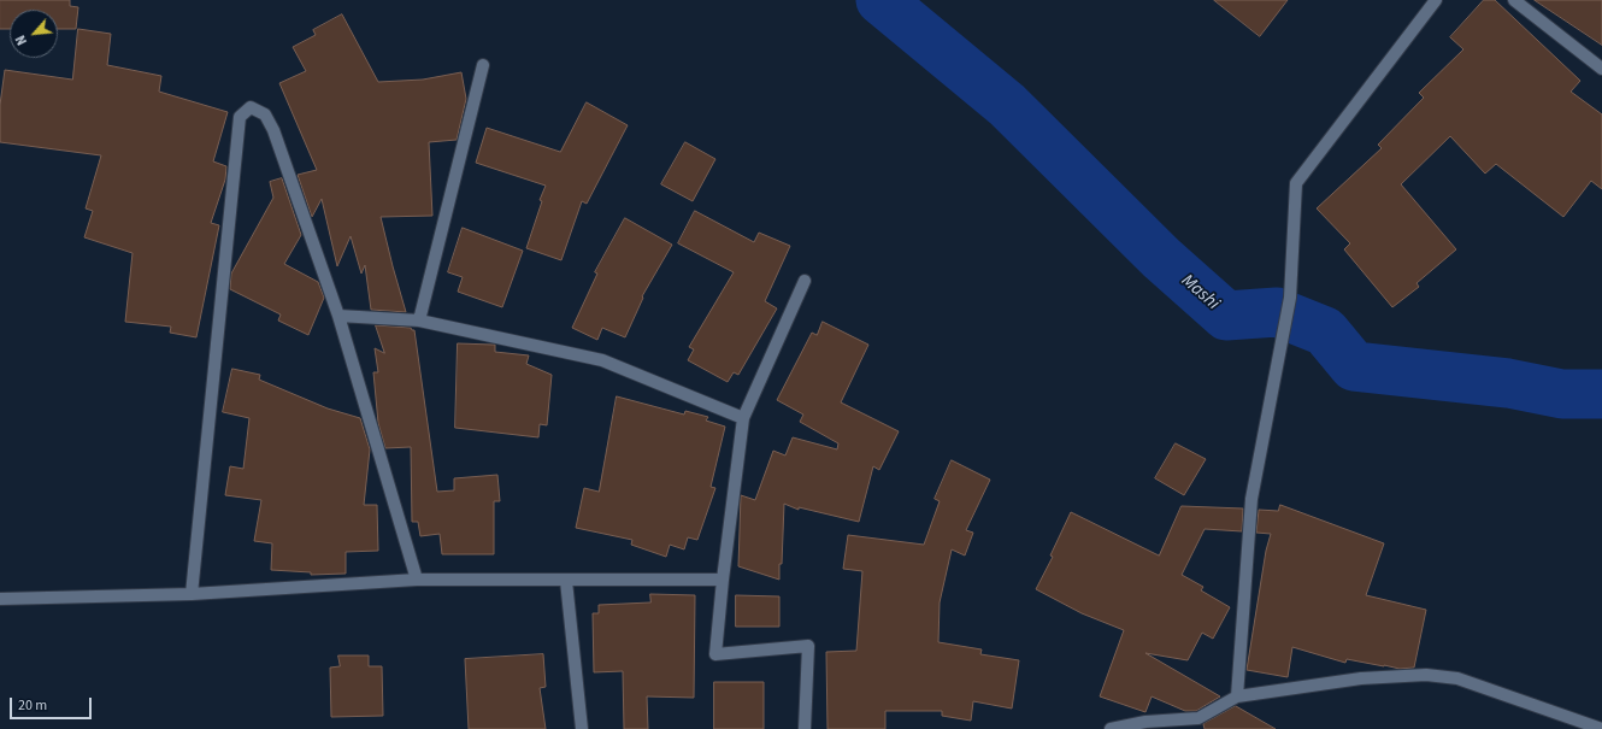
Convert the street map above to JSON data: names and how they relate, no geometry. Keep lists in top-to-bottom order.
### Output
{
  "water": ["Mashi"],
  "scale_bar": "20 m",
  "north": "bottom left"
}
